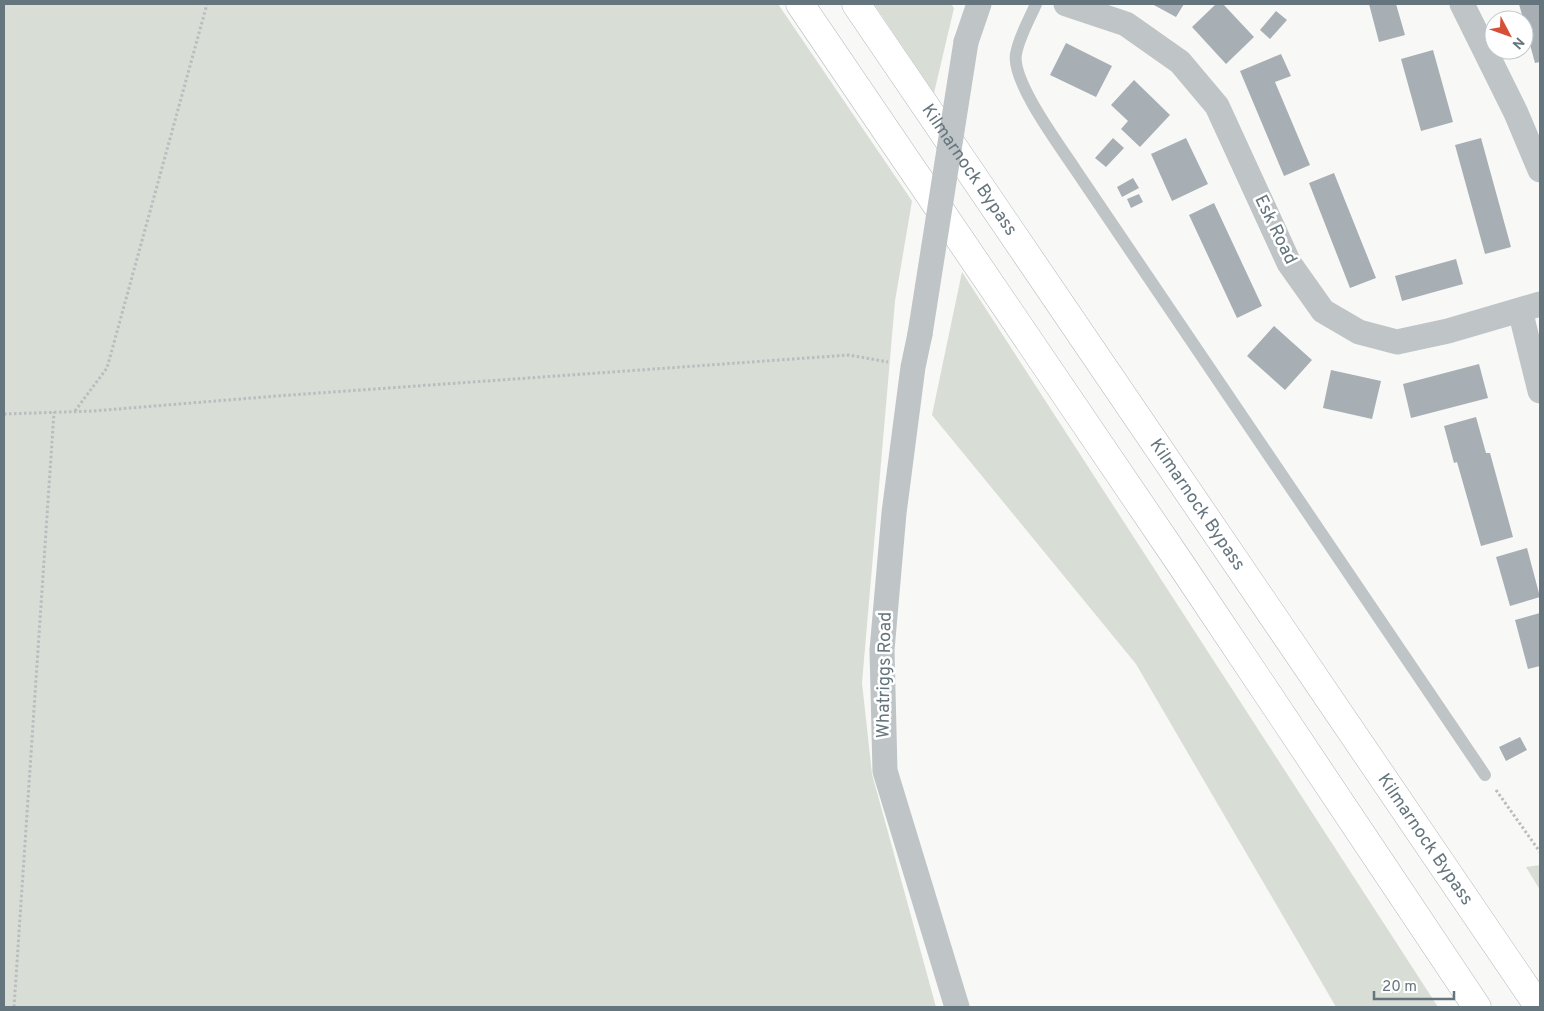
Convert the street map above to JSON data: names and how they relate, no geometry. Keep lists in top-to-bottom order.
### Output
{
  "streets": {
    "highway": ["Kilmarnock Bypass"],
    "street": ["Esk Road", "Whatriggs Road"]
  },
  "scale_bar": "20 m",
  "north": "bottom right"
}
